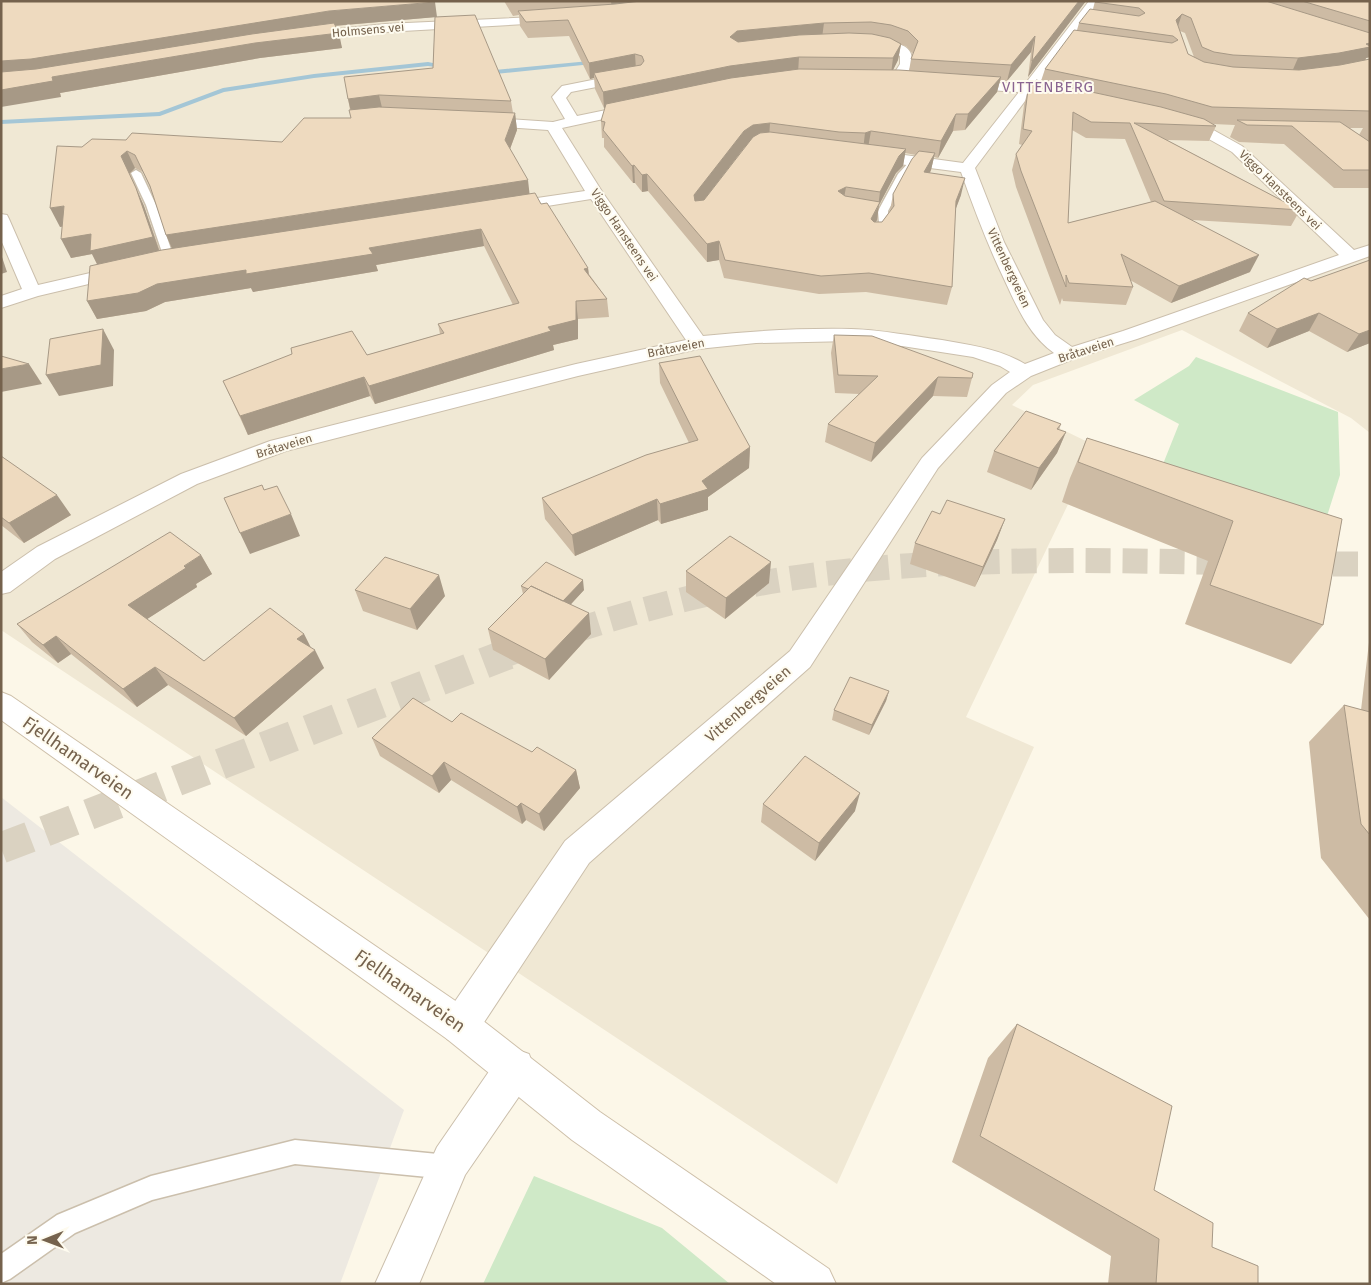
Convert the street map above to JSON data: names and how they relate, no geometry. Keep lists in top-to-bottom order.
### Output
{
  "streets": {
    "street": [
      "Holmsens vei",
      "Viggo Hansteens vei",
      "Vittenbergveien",
      "Bråtaveien",
      "Fjellhamarveien"
    ]
  },
  "crossings": [
    ["Viggo Hansteens vei", "Bråtaveien"],
    ["Vittenbergveien", "Bråtaveien"],
    ["Vittenbergveien", "Fjellhamarveien"]
  ],
  "districts": ["VITTENBERG"],
  "north": "left"
}
